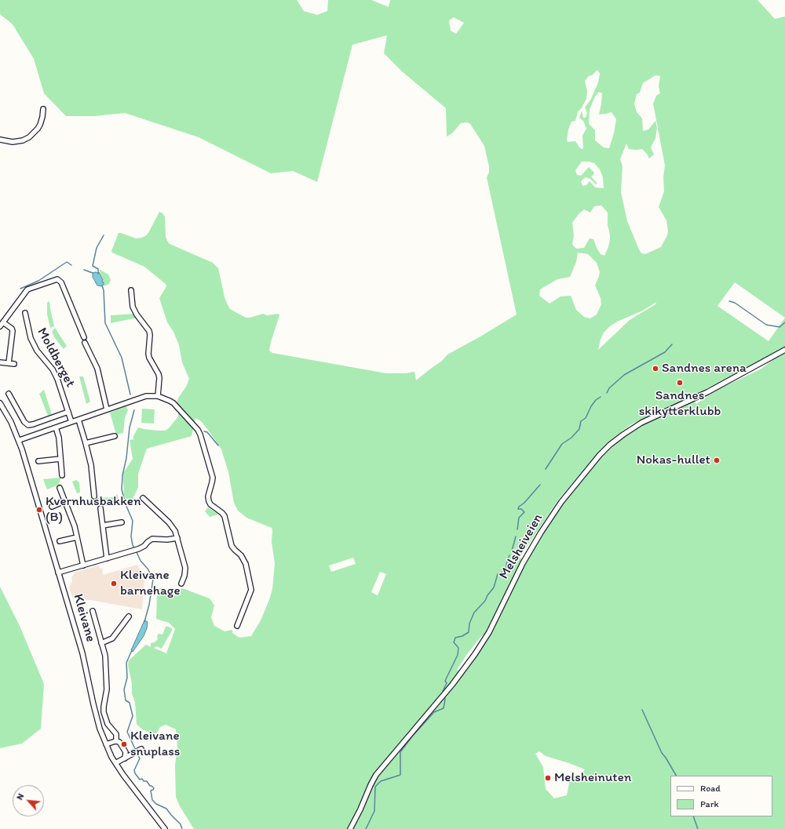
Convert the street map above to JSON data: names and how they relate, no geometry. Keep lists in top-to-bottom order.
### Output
{
  "streets": {
    "street": ["Moldberget", "Melsheiveien", "Kleivane"]
  },
  "places": [
    "Sandnes arena",
    "Sandnes skikytterklubb",
    "Nokas-hullet",
    "Kvernhusbakken (B)",
    "Kleivane barnehage",
    "Kleivane snuplass",
    "Melsheinuten"
  ],
  "legend": ["Road", "Park"],
  "north": "top left"
}
